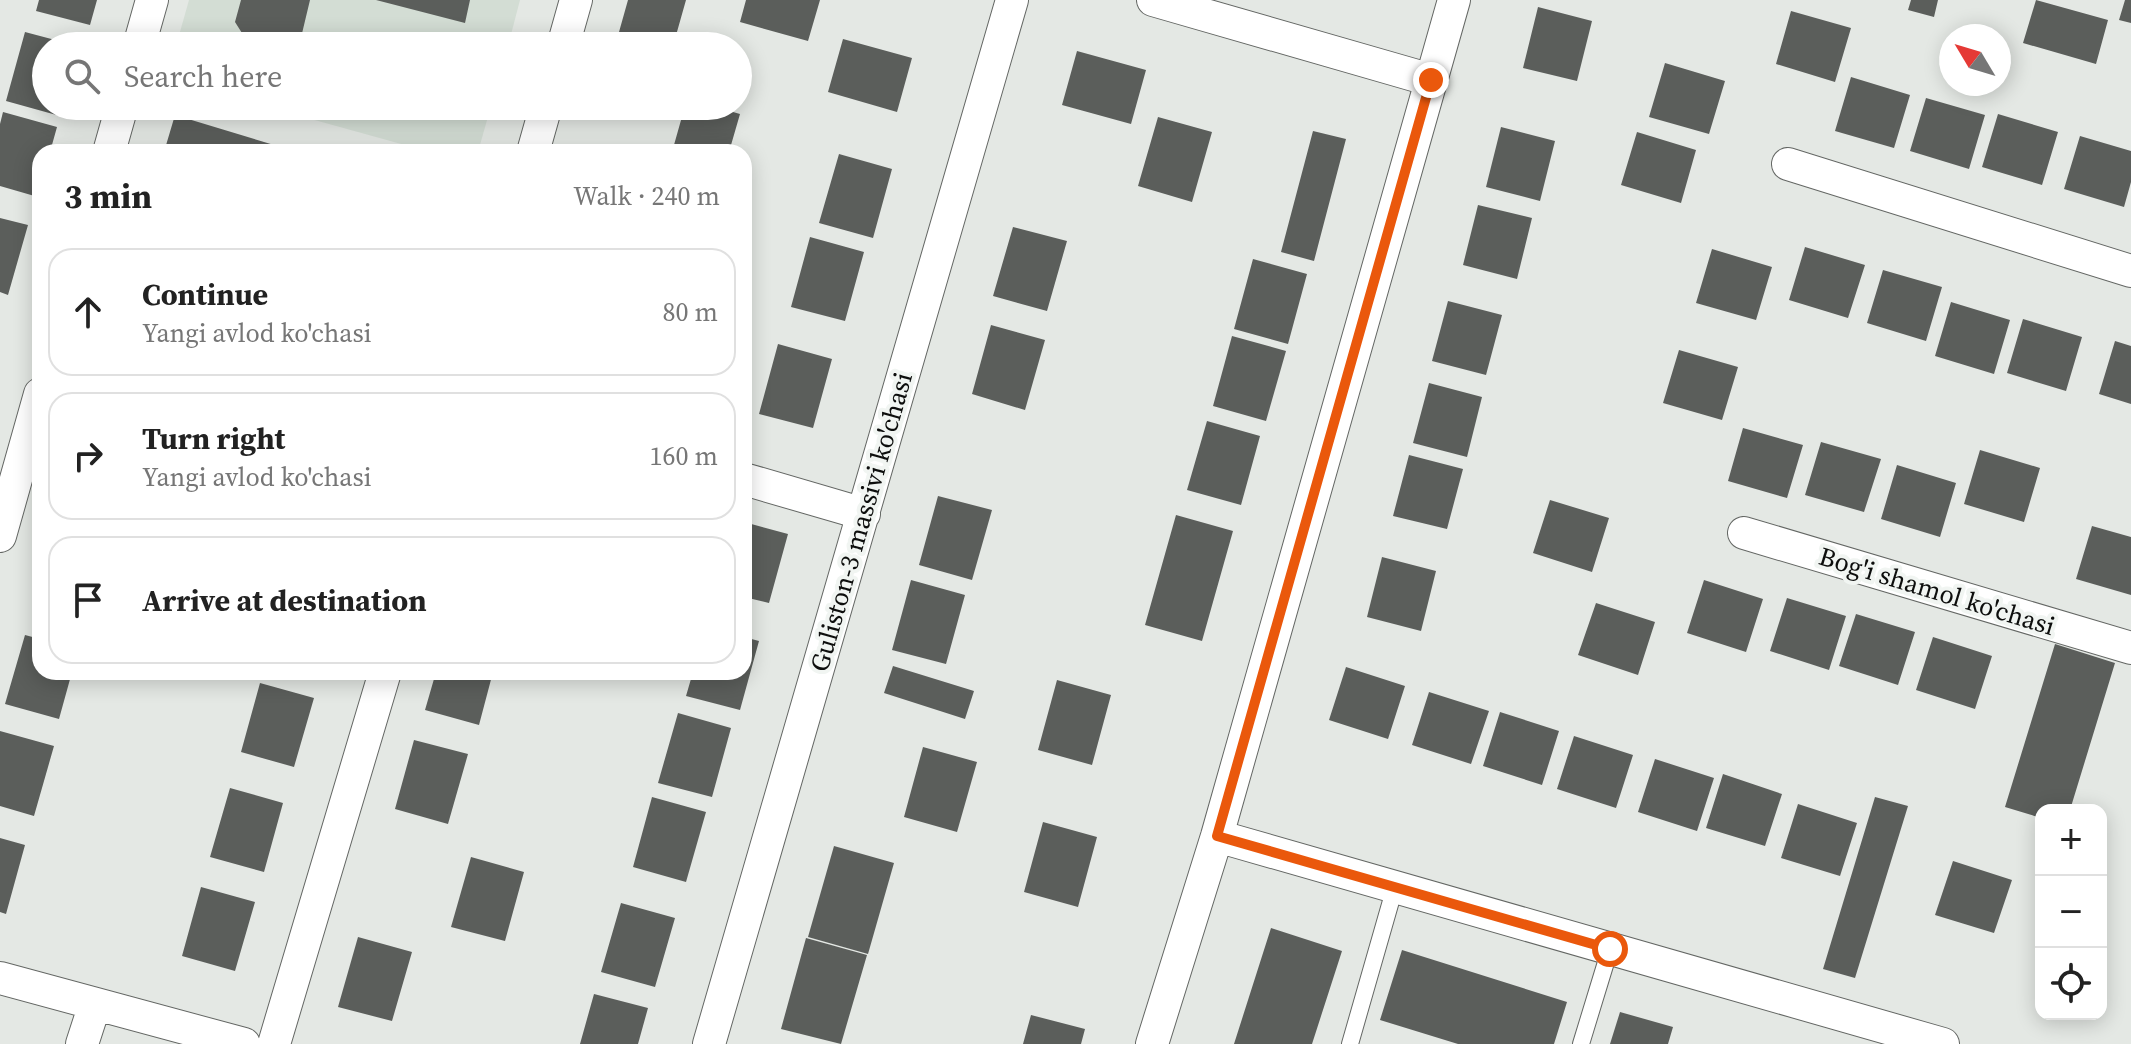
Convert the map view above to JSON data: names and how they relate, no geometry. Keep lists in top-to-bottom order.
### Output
{
  "streets": {
    "street": ["Guliston-3 massivi ko'chasi", "Bog'i shamol ko'chasi"]
  },
  "north": "top left",
  "page": {
    "search": "Search here",
    "heading": ["3 min", "Walk · 240 m"],
    "list": [
      ["Continue", "Yangi avlod ko'chasi", "80 m"],
      ["Turn right", "Yangi avlod ko'chasi", "160 m"],
      "Arrive at destination"
    ],
    "map_buttons": ["+", "−"]
  }
}
